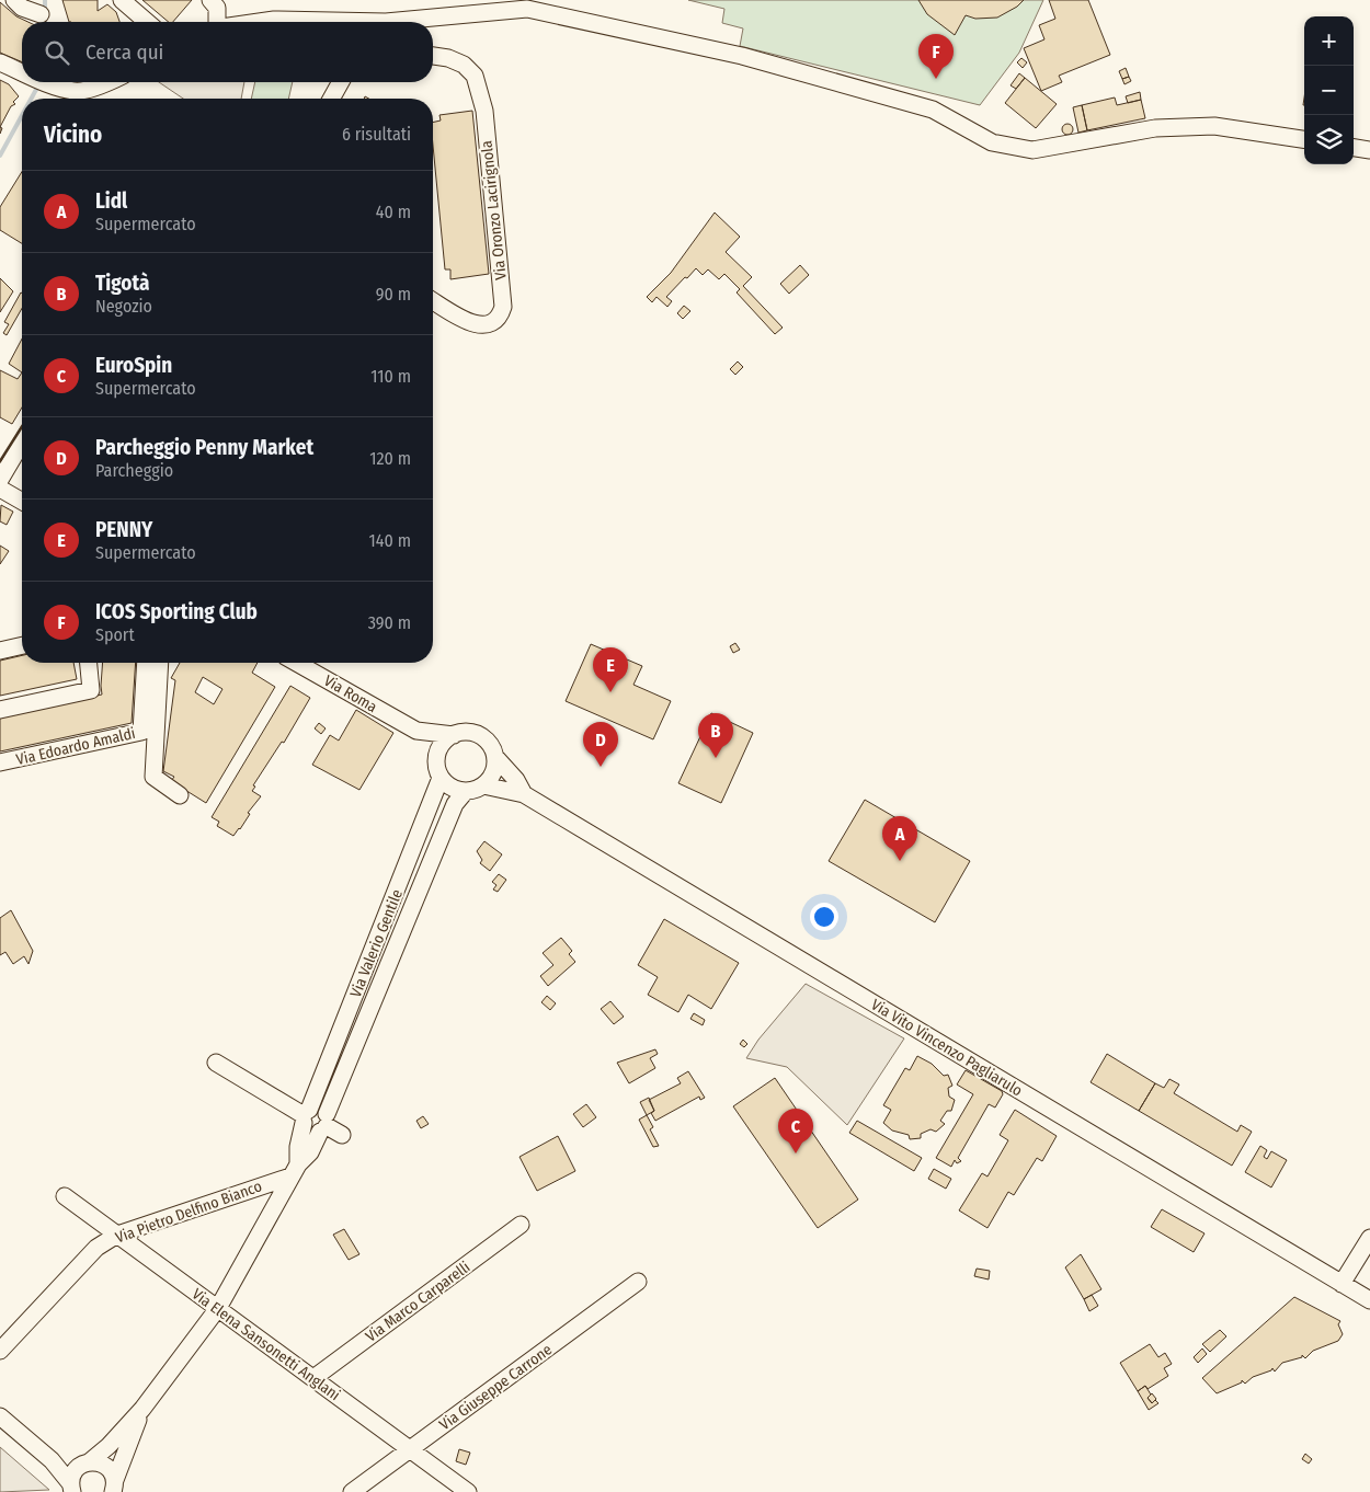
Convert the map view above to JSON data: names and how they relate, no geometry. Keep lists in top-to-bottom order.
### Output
{
  "streets": {
    "street": [
      "Via Oronzo Lacirignola",
      "Via Roma",
      "Via Edoardo Amaldi",
      "Via Valerio Gentile",
      "Via Vito Vincenzo Pagliarulo",
      "Via Pietro Delfino Bianco",
      "Via Marco Carparelli",
      "Via Elena Sansonetti Anglani",
      "Via Giuseppe Carrone"
    ]
  },
  "crossings": [
    ["Via Roma", "Via Valerio Gentile"],
    ["Via Roma", "Via Vito Vincenzo Pagliarulo"],
    ["Via Valerio Gentile", "Via Vito Vincenzo Pagliarulo"],
    ["Via Valerio Gentile", "Via Pietro Delfino Bianco"],
    ["Via Valerio Gentile", "Via Elena Sansonetti Anglani"],
    ["Via Pietro Delfino Bianco", "Via Elena Sansonetti Anglani"],
    ["Via Marco Carparelli", "Via Elena Sansonetti Anglani"],
    ["Via Elena Sansonetti Anglani", "Via Giuseppe Carrone"]
  ],
  "page": {
    "map_buttons": ["+", "−"],
    "search": "Cerca qui",
    "pins": [
      "F",
      "E",
      "B",
      "D",
      "A",
      "C"
    ],
    "heading": ["Vicino", "6 risultati"],
    "list": [
      {
        "mark": "A",
        "name": "Lidl",
        "note": "Supermercato",
        "value": "40 m"
      },
      {
        "mark": "B",
        "name": "Tigotà",
        "note": "Negozio",
        "value": "90 m"
      },
      {
        "mark": "C",
        "name": "EuroSpin",
        "note": "Supermercato",
        "value": "110 m"
      },
      {
        "mark": "D",
        "name": "Parcheggio Penny Market",
        "note": "Parcheggio",
        "value": "120 m"
      },
      {
        "mark": "E",
        "name": "PENNY",
        "note": "Supermercato",
        "value": "140 m"
      },
      {
        "mark": "F",
        "name": "ICOS Sporting Club",
        "note": "Sport",
        "value": "390 m"
      }
    ]
  }
}
